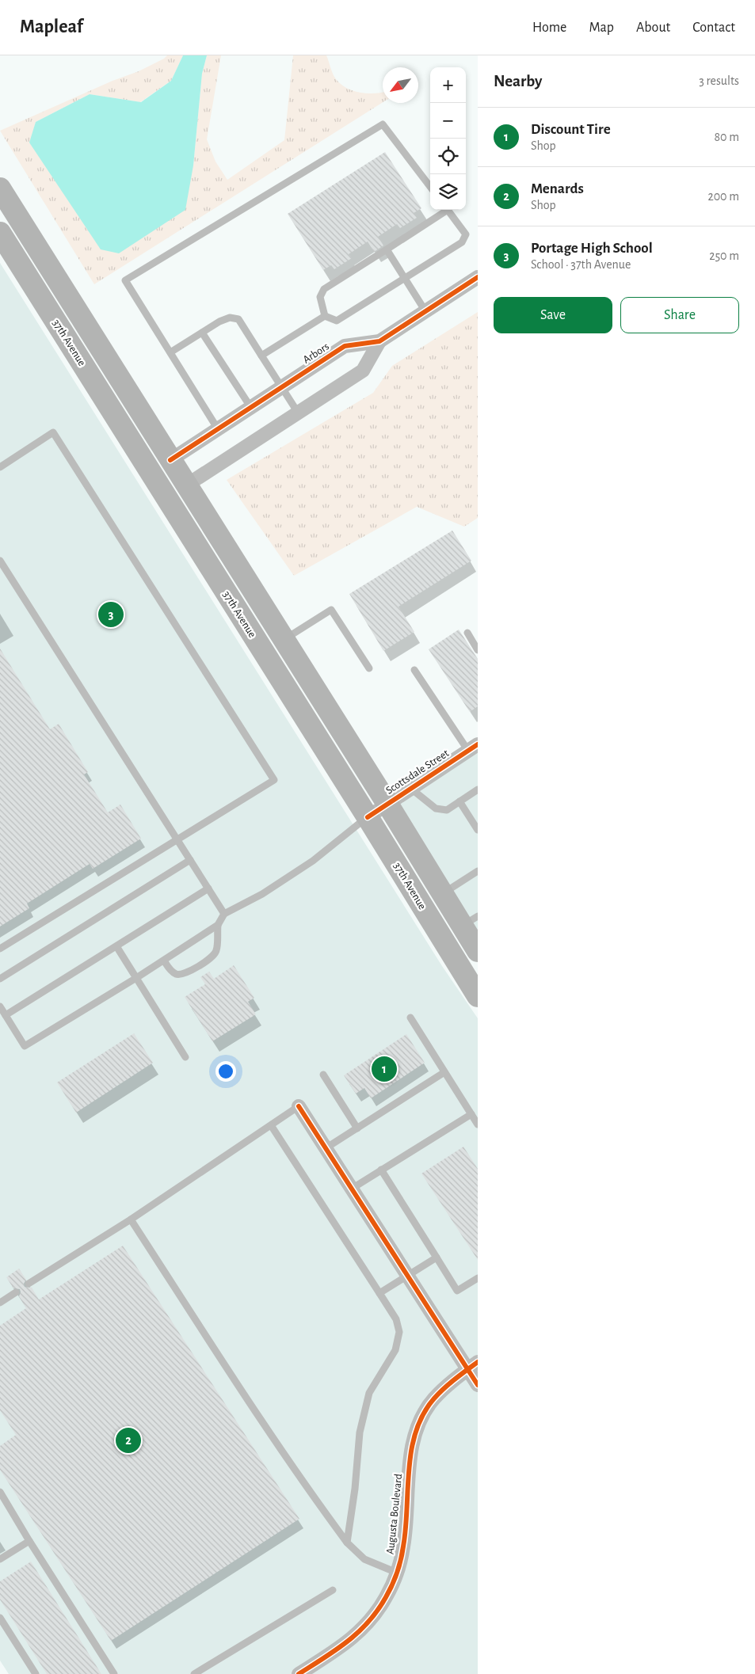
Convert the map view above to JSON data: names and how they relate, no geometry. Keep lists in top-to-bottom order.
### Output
{
  "streets": {
    "main road": ["37th Avenue"],
    "street": ["Arbors", "Scottsdale Street", "Augusta Boulevard"]
  },
  "crossings": [
    ["37th Avenue", "Scottsdale Street"]
  ],
  "north": "bottom left",
  "page": {
    "header": "Mapleaf",
    "nav": [
      "Home",
      "Map",
      "About",
      "Contact"
    ],
    "heading": ["Nearby", "3 results"],
    "map_buttons": ["+", "−"],
    "list": [
      {
        "mark": "1",
        "name": "Discount Tire",
        "note": "Shop",
        "value": "80 m"
      },
      {
        "mark": "2",
        "name": "Menards",
        "note": "Shop",
        "value": "200 m"
      },
      {
        "mark": "3",
        "name": "Portage High School",
        "note": "School · 37th Avenue",
        "value": "250 m"
      }
    ],
    "buttons": ["Save", "Share"],
    "pins": ["3", "1", "2"]
  }
}
